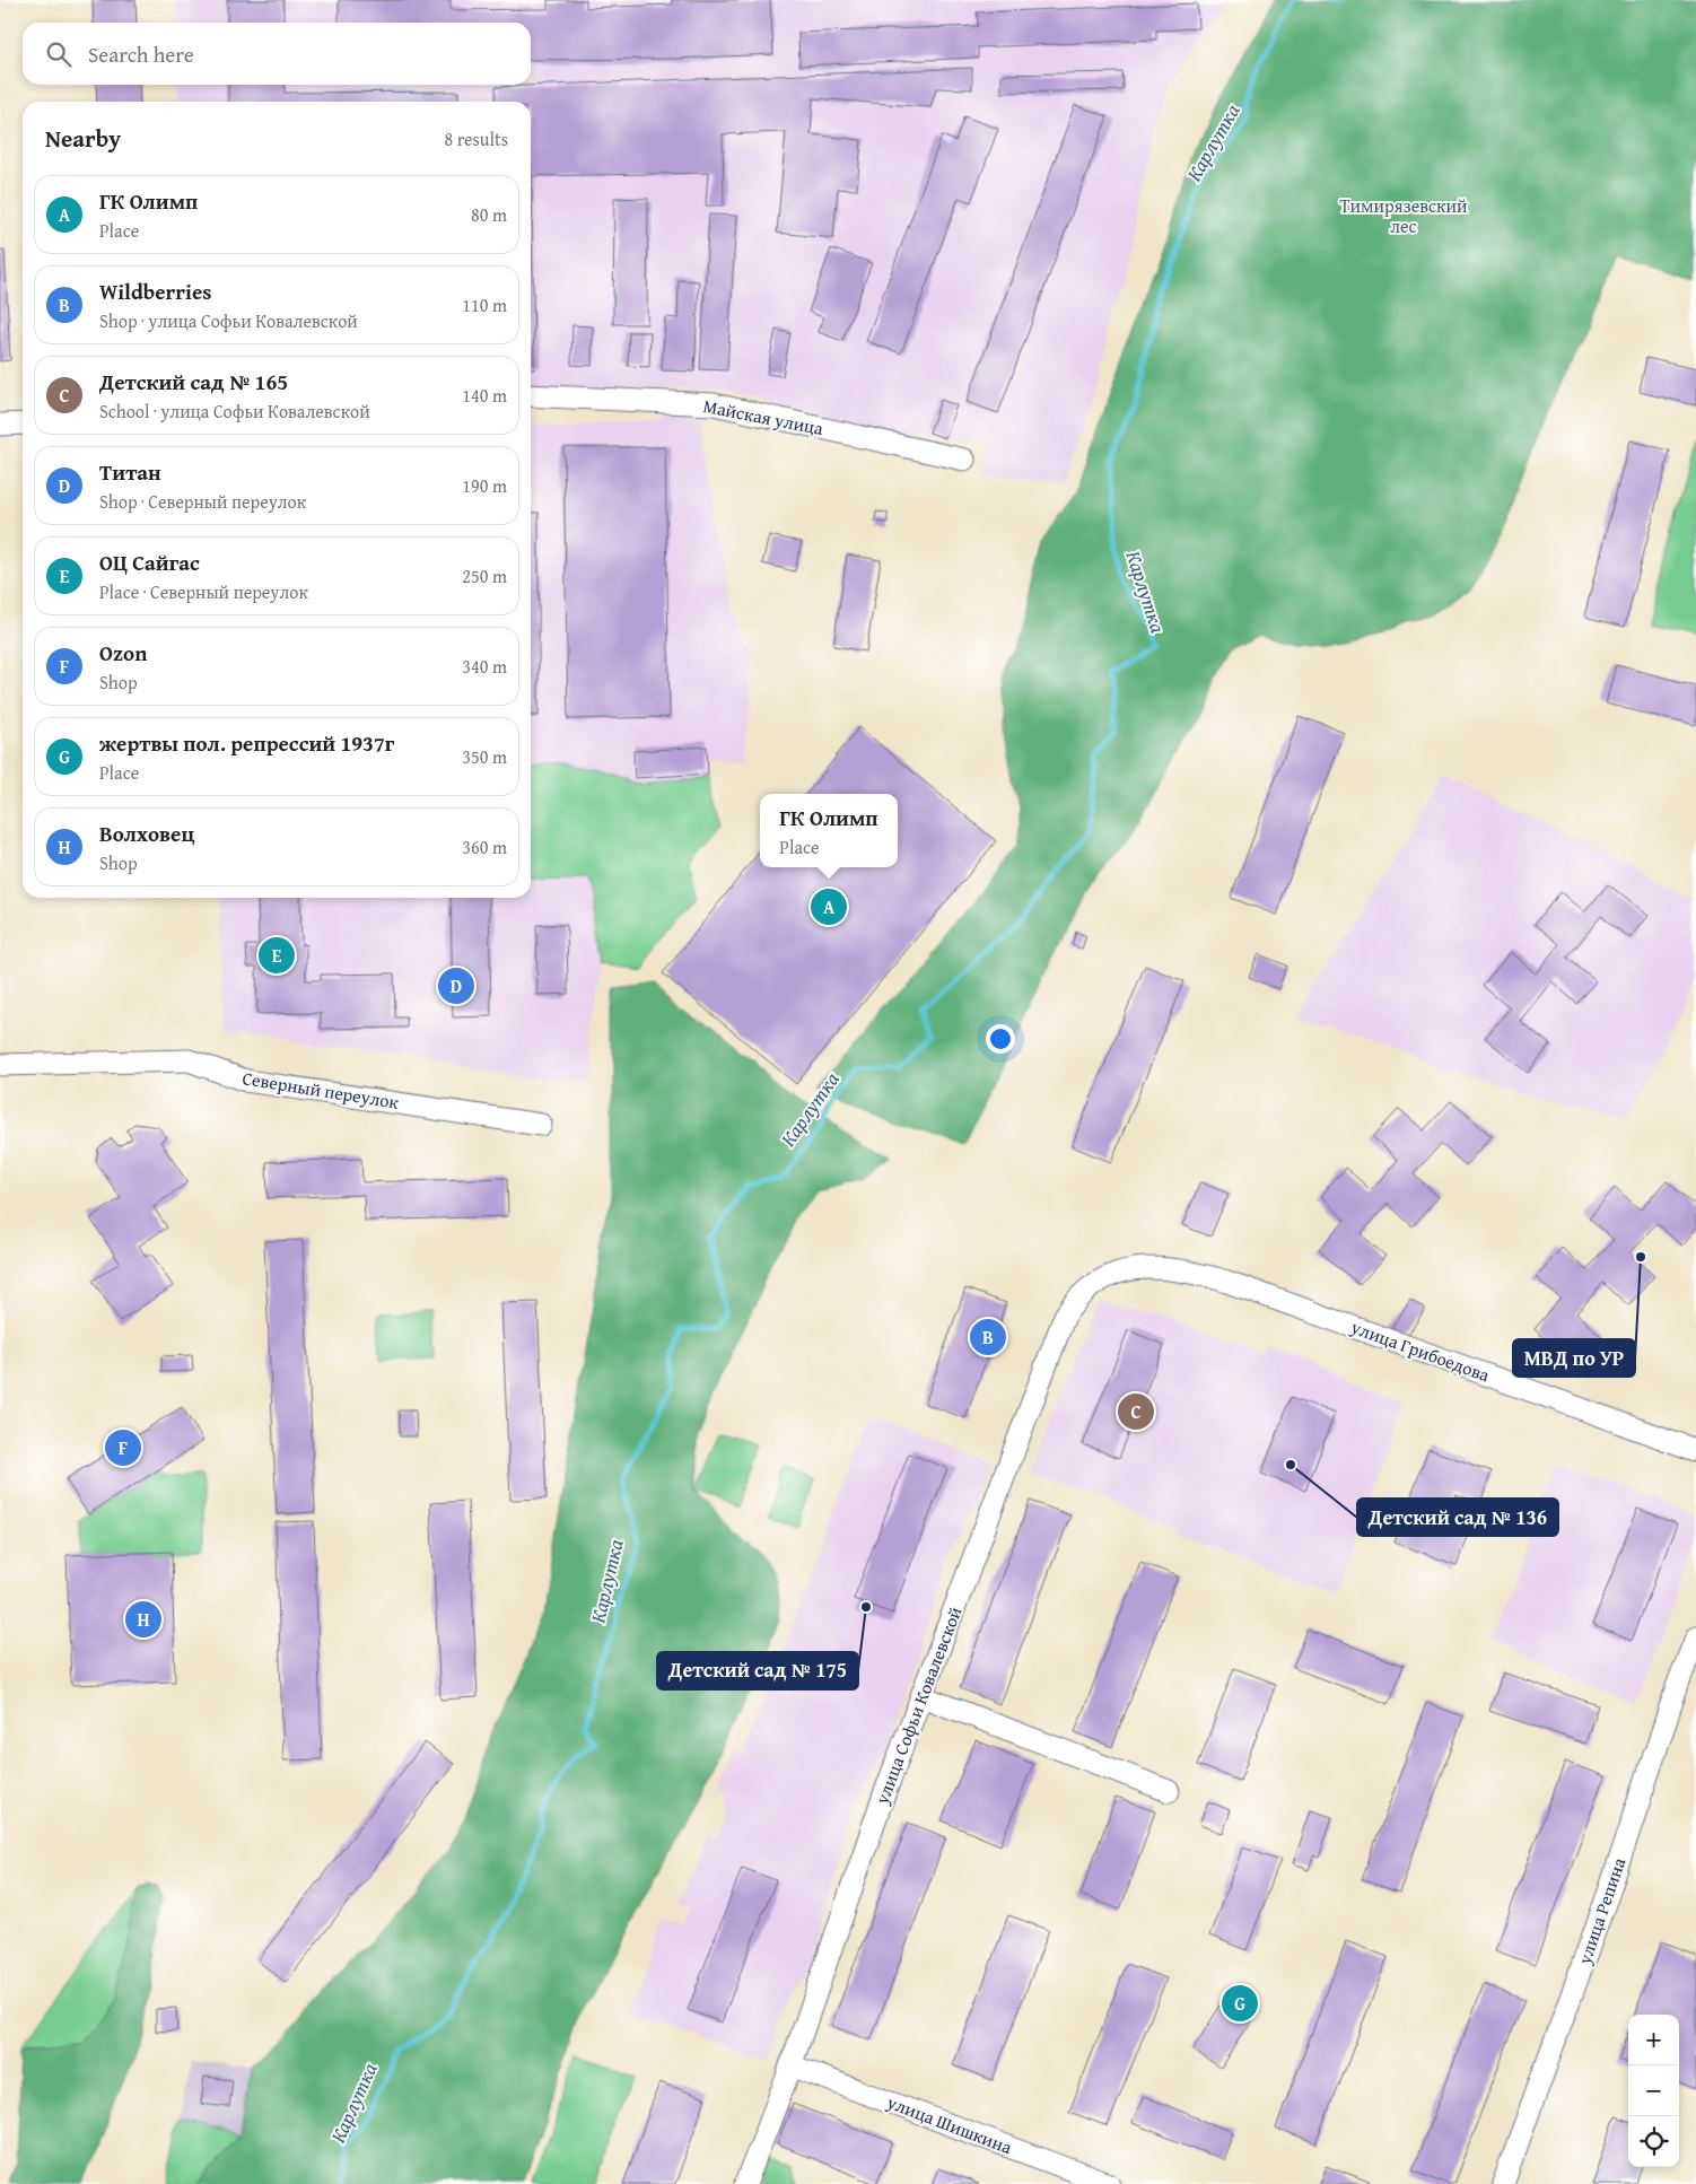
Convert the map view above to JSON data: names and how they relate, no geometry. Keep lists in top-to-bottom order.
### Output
{
  "streets": {
    "street": [
      "Майская улица",
      "Северный переулок",
      "улица Грибоедова",
      "улица Софьи Ковалевской",
      "улица Репина",
      "улица Шишкина"
    ]
  },
  "crossings": [
    ["улица Грибоедова", "улица Софьи Ковалевской"],
    ["улица Софьи Ковалевской", "улица Шишкина"]
  ],
  "water": ["Карлутка"],
  "parks": ["Тимирязевский лес"],
  "places": ["МВД по УР", "Детский сад № 136", "Детский сад № 175"],
  "page": {
    "search": "Search here",
    "heading": ["Nearby", "8 results"],
    "list": [
      {
        "mark": "A",
        "name": "ГК Олимп",
        "note": "Place",
        "value": "80 m"
      },
      {
        "mark": "B",
        "name": "Wildberries",
        "note": "Shop · улица Софьи Ковалевской",
        "value": "110 m"
      },
      {
        "mark": "C",
        "name": "Детский сад № 165",
        "note": "School · улица Софьи Ковалевской",
        "value": "140 m"
      },
      {
        "mark": "D",
        "name": "Титан",
        "note": "Shop · Северный переулок",
        "value": "190 m"
      },
      {
        "mark": "E",
        "name": "ОЦ Сайгас",
        "note": "Place · Северный переулок",
        "value": "250 m"
      },
      {
        "mark": "F",
        "name": "Ozon",
        "note": "Shop",
        "value": "340 m"
      },
      {
        "mark": "G",
        "name": "жертвы пол. репрессий 1937г",
        "note": "Place",
        "value": "350 m"
      },
      {
        "mark": "H",
        "name": "Волховец",
        "note": "Shop",
        "value": "360 m"
      }
    ],
    "popup": ["ГК Олимп", "Place"],
    "pins": [
      "A",
      "E",
      "D",
      "B",
      "C",
      "F",
      "H",
      "G"
    ],
    "map_buttons": ["+", "−"]
  }
}
